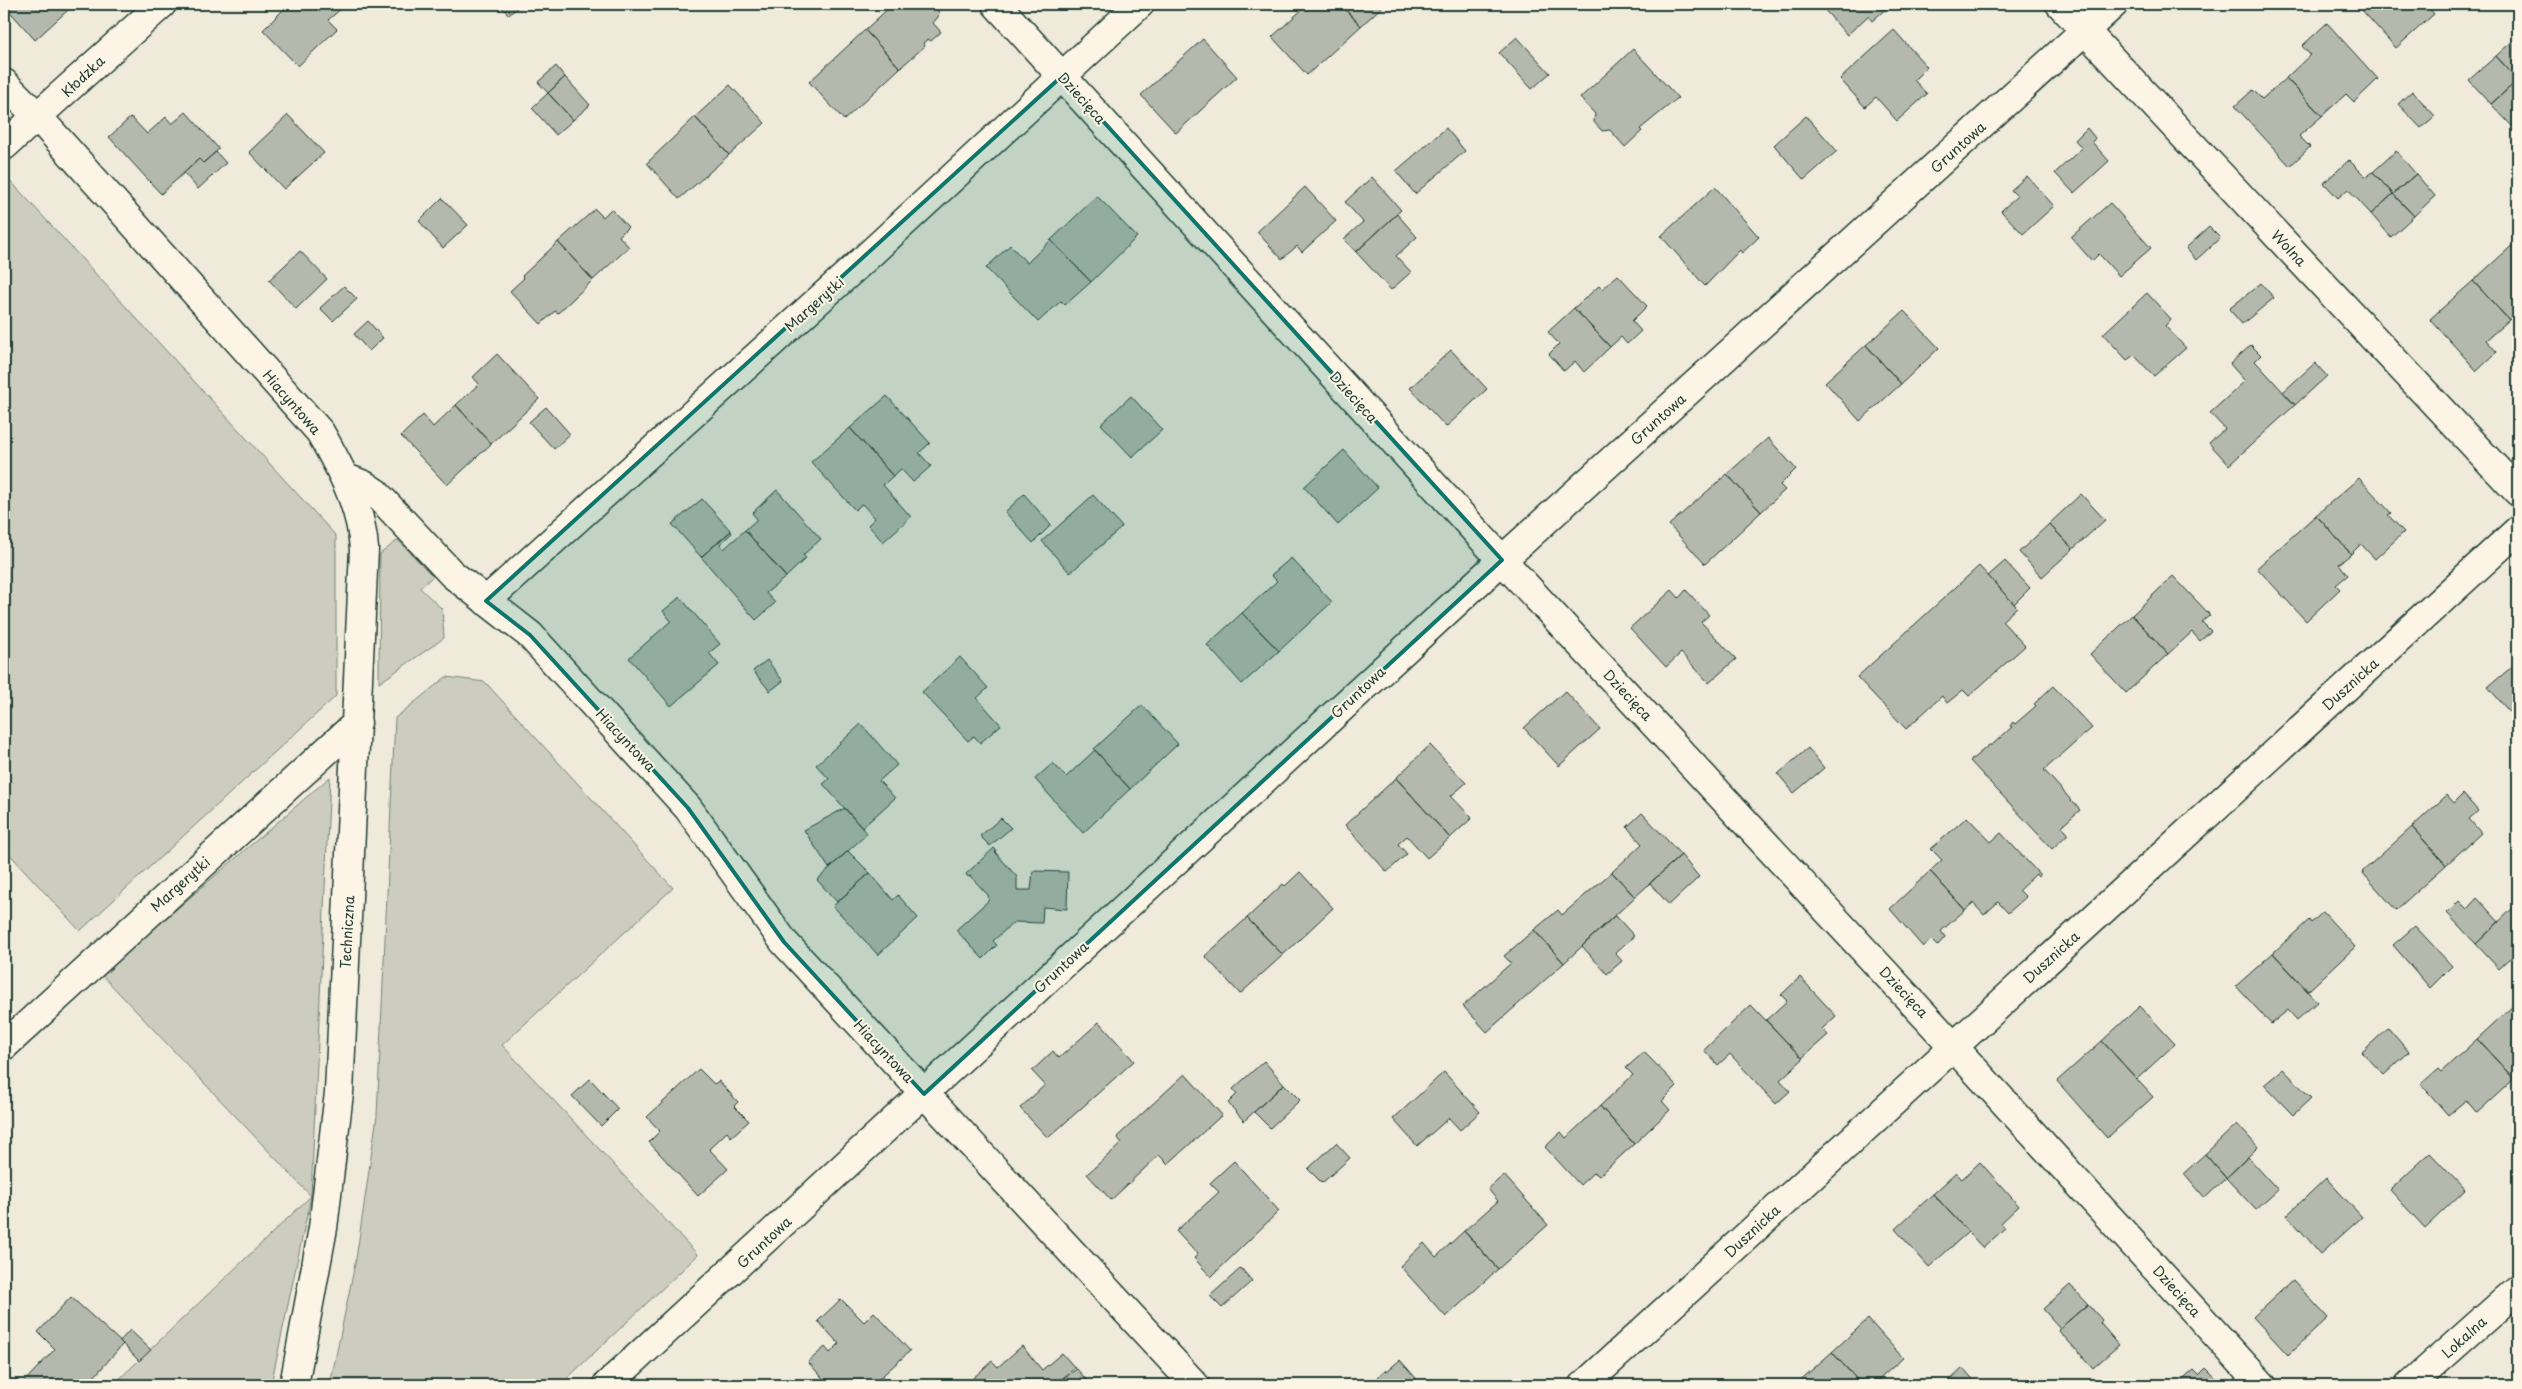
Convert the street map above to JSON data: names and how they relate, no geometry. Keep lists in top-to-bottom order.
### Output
{
  "streets": {
    "street": [
      "Kłodzka",
      "Dziecięca",
      "Gruntowa",
      "Wolna",
      "Margerytki",
      "Hiacyntowa",
      "Dusznicka",
      "Techniczna",
      "Lokalna"
    ]
  },
  "crossings": [
    ["Kłodzka", "Hiacyntowa"],
    ["Dziecięca", "Gruntowa"],
    ["Dziecięca", "Margerytki"],
    ["Dziecięca", "Dusznicka"],
    ["Gruntowa", "Wolna"],
    ["Gruntowa", "Hiacyntowa"],
    ["Margerytki", "Hiacyntowa"],
    ["Margerytki", "Techniczna"],
    ["Hiacyntowa", "Techniczna"]
  ]
}
